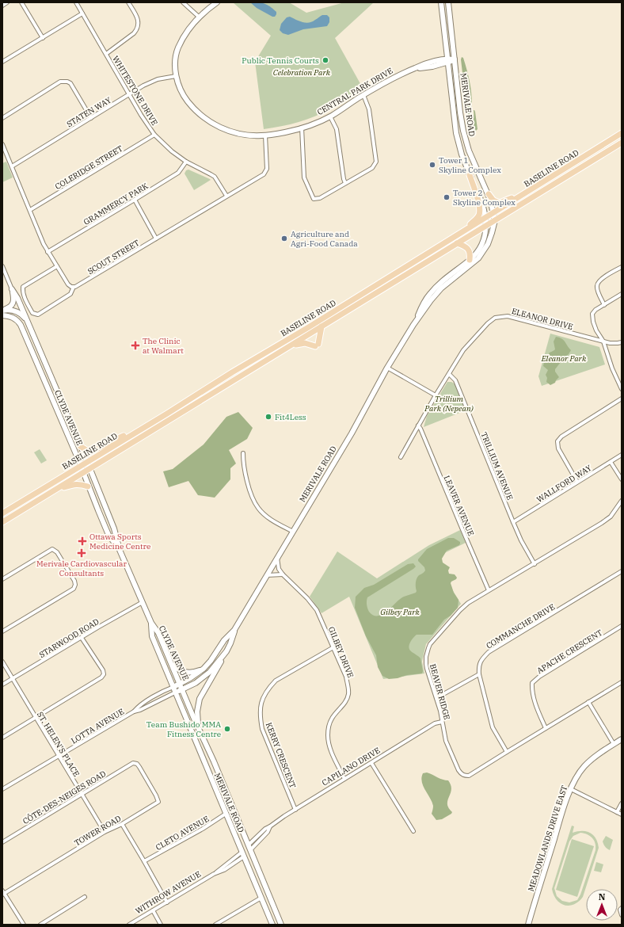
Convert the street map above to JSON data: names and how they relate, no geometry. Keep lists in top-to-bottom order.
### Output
{
  "streets": {
    "main road": [
      "CENTRAL PARK DRIVE",
      "MERIVALE ROAD",
      "BASELINE ROAD",
      "CLYDE AVENUE",
      "CAPILANO DRIVE",
      "MEADOWLANDS DRIVE EAST"
    ],
    "street": [
      "WHITESTONE DRIVE",
      "STATEN WAY",
      "COLERIDGE STREET",
      "GRAMMERCY PARK",
      "SCOUT STREET",
      "ELEANOR DRIVE",
      "TRILLIUM AVENUE",
      "WALLFORD WAY",
      "LEAVER AVENUE",
      "COMMANCHE DRIVE",
      "STARWOOD ROAD",
      "APACHE CRESCENT",
      "GILBEY DRIVE",
      "BEAVER RIDGE",
      "LOTTA AVENUE",
      "ST. HELEN'S PLACE",
      "KERRY CRESCENT",
      "CÔTE-DES-NEIGES ROAD",
      "TOWER ROAD",
      "CLETO AVENUE",
      "WITHROW AVENUE"
    ]
  },
  "crossings": [
    ["WHITESTONE DRIVE", "STATEN WAY"],
    ["WHITESTONE DRIVE", "COLERIDGE STREET"],
    ["WHITESTONE DRIVE", "GRAMMERCY PARK"],
    ["WHITESTONE DRIVE", "SCOUT STREET"],
    ["CENTRAL PARK DRIVE", "MERIVALE ROAD"],
    ["CENTRAL PARK DRIVE", "STATEN WAY"],
    ["CENTRAL PARK DRIVE", "SCOUT STREET"],
    ["MERIVALE ROAD", "BASELINE ROAD"],
    ["MERIVALE ROAD", "CLYDE AVENUE"],
    ["MERIVALE ROAD", "GILBEY DRIVE"],
    ["MERIVALE ROAD", "LOTTA AVENUE"],
    ["MERIVALE ROAD", "CAPILANO DRIVE"],
    ["MERIVALE ROAD", "CLETO AVENUE"],
    ["MERIVALE ROAD", "WITHROW AVENUE"],
    ["BASELINE ROAD", "CLYDE AVENUE"],
    ["ELEANOR DRIVE", "TRILLIUM AVENUE"],
    ["ELEANOR DRIVE", "LEAVER AVENUE"],
    ["CLYDE AVENUE", "STARWOOD ROAD"],
    ["CLYDE AVENUE", "LOTTA AVENUE"],
    ["TRILLIUM AVENUE", "WALLFORD WAY"],
    ["TRILLIUM AVENUE", "BEAVER RIDGE"],
    ["LEAVER AVENUE", "BEAVER RIDGE"],
    ["STARWOOD ROAD", "ST. HELEN'S PLACE"],
    ["APACHE CRESCENT", "BEAVER RIDGE"],
    ["GILBEY DRIVE", "KERRY CRESCENT"],
    ["GILBEY DRIVE", "CAPILANO DRIVE"],
    ["BEAVER RIDGE", "CAPILANO DRIVE"],
    ["LOTTA AVENUE", "ST. HELEN'S PLACE"],
    ["ST. HELEN'S PLACE", "CÔTE-DES-NEIGES ROAD"],
    ["ST. HELEN'S PLACE", "TOWER ROAD"],
    ["KERRY CRESCENT", "CAPILANO DRIVE"],
    ["CAPILANO DRIVE", "WITHROW AVENUE"],
    ["CÔTE-DES-NEIGES ROAD", "TOWER ROAD"]
  ],
  "parks": [
    "Celebration Park",
    "Eleanor Park",
    "Trillium Park (Nepean)",
    "Gilbey Park"
  ],
  "places": {
    "other": [
      "Public Tennis Courts",
      "Tower 1 Skyline Complex",
      "Tower 2 Skyline Complex",
      "Agriculture and Agri-Food Canada",
      "Fit4Less",
      "Team Bushido MMA Fitness Centre"
    ],
    "health": ["The Clinic at Walmart", "Ottawa Sports Medicine Centre", "Merivale Cardiovascular Consultants"]
  },
  "north": "top"
}
